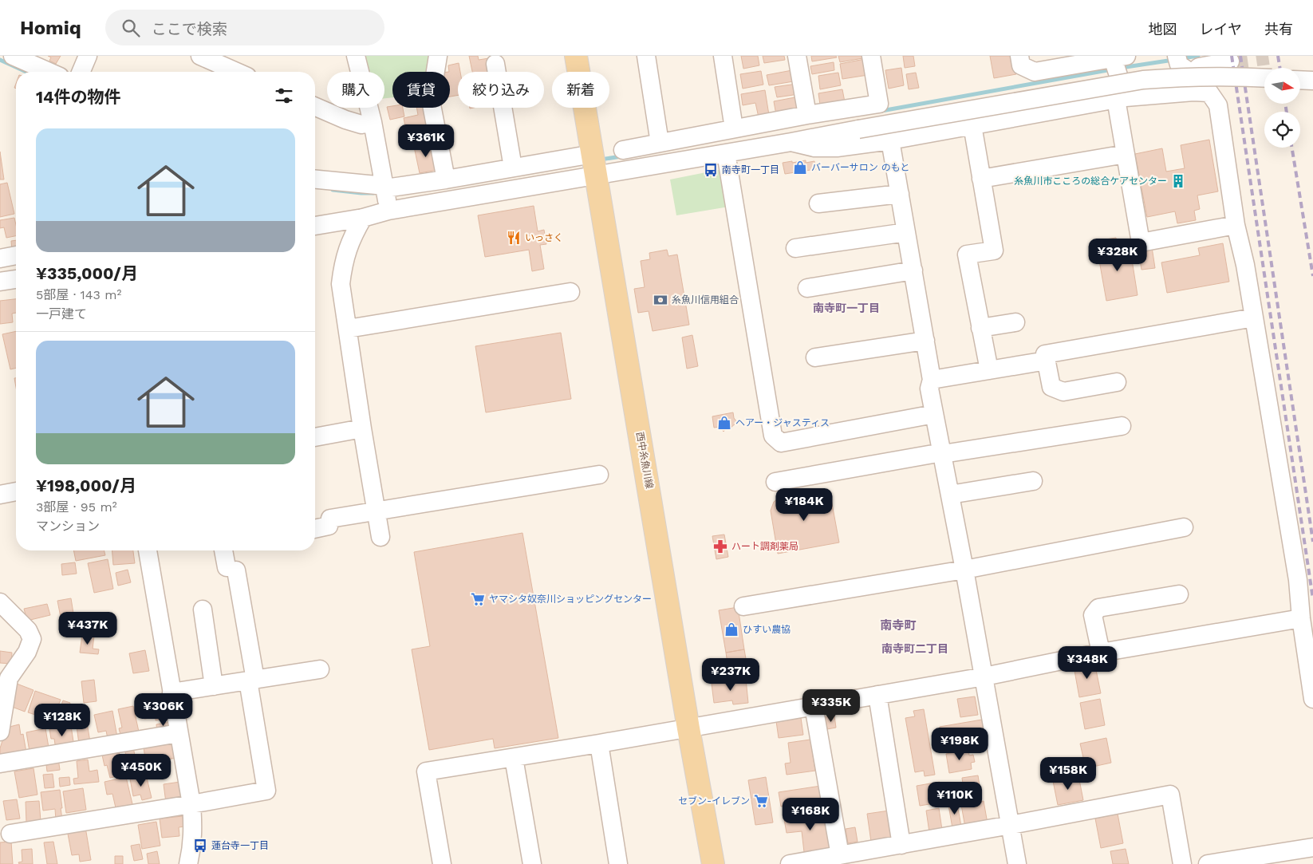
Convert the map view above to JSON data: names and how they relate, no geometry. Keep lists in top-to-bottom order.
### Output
{
  "streets": {
    "main road": ["西中糸魚川線"]
  },
  "districts": ["南寺町一丁目", "南寺町", "南寺町二丁目"],
  "places": {
    "shop": ["バーバーサロン のもと", "ヘアー・ジャスティス", "ひすい農協"],
    "bus stop": ["南寺町一丁目", "蓮台寺一丁目"],
    "building": ["糸魚川市こころの総合ケアセンター"],
    "restaurant": ["いっさく"],
    "bank": ["糸魚川信用組合"],
    "pharmacy": ["ハート調剤薬局"],
    "supermarket": ["ヤマシタ奴奈川ショッピングセンター", "セブン-イレブン"]
  },
  "north": "right",
  "page": {
    "header": "Homiq",
    "search": "ここで検索",
    "nav": ["地図", "レイヤ", "共有"],
    "chip": [
      "購入",
      "賃貸",
      "絞り込み",
      "新着"
    ],
    "heading": "14件の物件",
    "list": [
      {
        "name": "¥335,000/月",
        "note": "5部屋 · 143 m² · 一戸建て"
      },
      {
        "name": "¥198,000/月",
        "note": "3部屋 · 95 m² · マンション"
      }
    ],
    "price": [
      "¥361K",
      "¥328K",
      "¥184K",
      "¥437K",
      "¥348K",
      "¥237K",
      "¥335K",
      "¥306K",
      "¥128K",
      "¥198K",
      "¥450K",
      "¥158K",
      "¥110K",
      "¥168K"
    ]
  }
}
